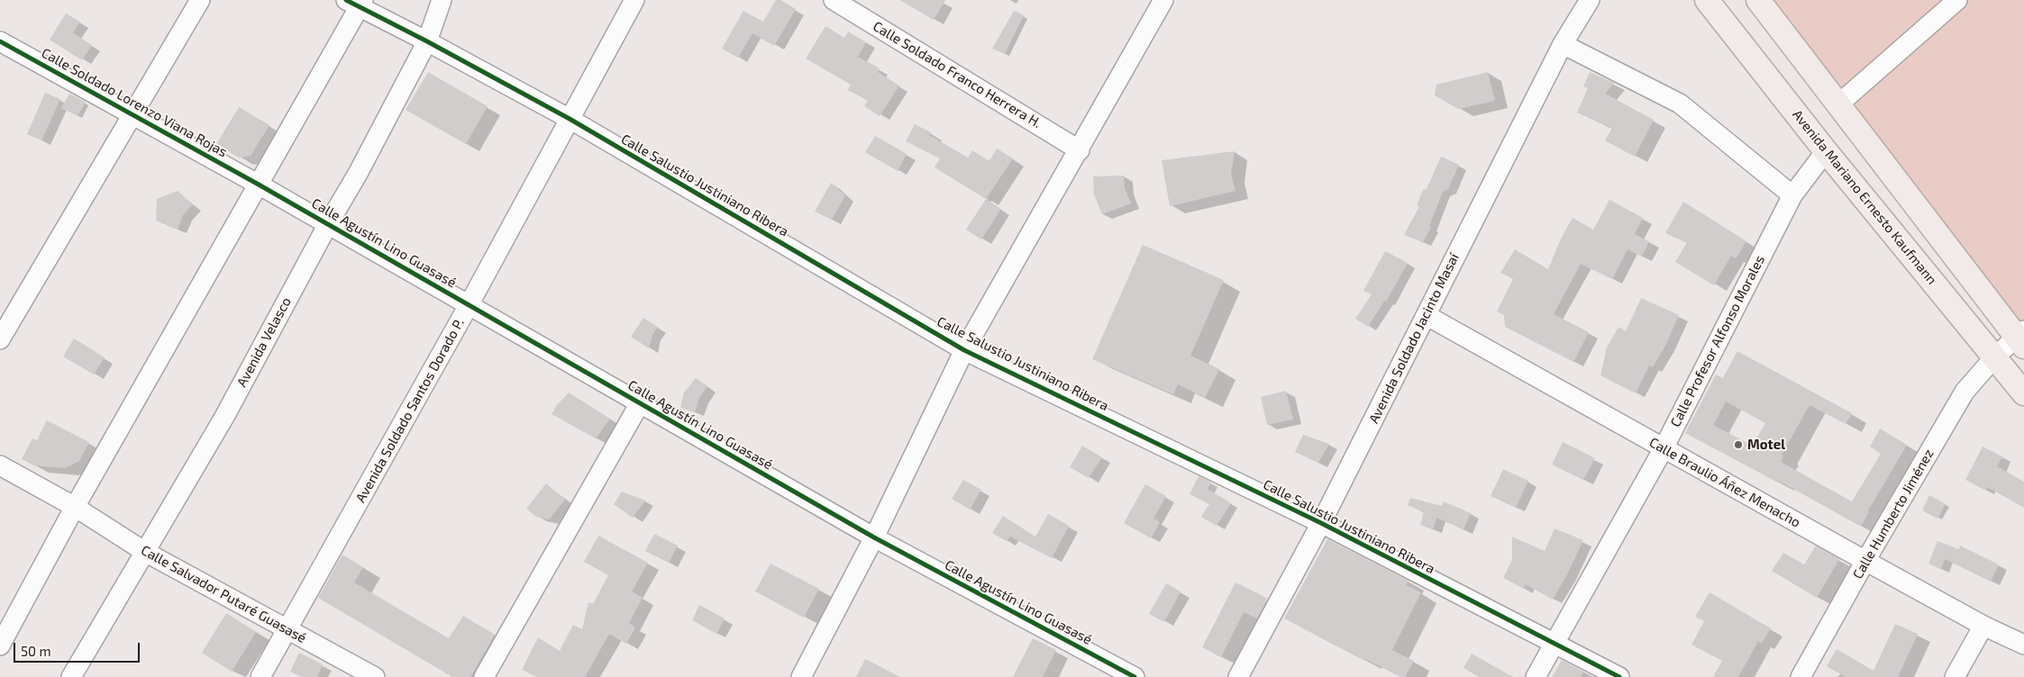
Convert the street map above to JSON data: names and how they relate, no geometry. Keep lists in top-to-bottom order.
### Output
{
  "streets": {
    "main road": ["Avenida Mariano Ernesto Kaufmann"],
    "street": [
      "Calle Soldado Franco Herrera H.",
      "Calle Soldado Lorenzo Viana Rojas",
      "Calle Salustio Justiniano Ribera",
      "Calle Agustín Lino Guasasé",
      "Avenida Soldado Jacinto Masaí",
      "Calle Profesor Alfonso Morales",
      "Avenida Velasco",
      "Avenida Soldado Santos Dorado P.",
      "Calle Braulio Áñez Menacho",
      "Calle Humberto Jiménez",
      "Calle Salvador Putaré Guasasé"
    ]
  },
  "crossings": [
    ["Calle Soldado Lorenzo Viana Rojas", "Calle Agustín Lino Guasasé"],
    ["Calle Salustio Justiniano Ribera", "Avenida Soldado Jacinto Masaí"],
    ["Calle Salustio Justiniano Ribera", "Calle Profesor Alfonso Morales"],
    ["Calle Salustio Justiniano Ribera", "Avenida Velasco"],
    ["Calle Salustio Justiniano Ribera", "Avenida Soldado Santos Dorado P."],
    ["Avenida Mariano Ernesto Kaufmann", "Calle Profesor Alfonso Morales"],
    ["Avenida Mariano Ernesto Kaufmann", "Calle Humberto Jiménez"],
    ["Calle Agustín Lino Guasasé", "Avenida Velasco"],
    ["Calle Agustín Lino Guasasé", "Avenida Soldado Santos Dorado P."],
    ["Avenida Soldado Jacinto Masaí", "Calle Braulio Áñez Menacho"],
    ["Calle Profesor Alfonso Morales", "Calle Braulio Áñez Menacho"],
    ["Avenida Velasco", "Calle Salvador Putaré Guasasé"],
    ["Avenida Soldado Santos Dorado P.", "Calle Salvador Putaré Guasasé"],
    ["Calle Braulio Áñez Menacho", "Calle Humberto Jiménez"]
  ],
  "places": ["Motel"],
  "scale_bar": "50 m"
}
